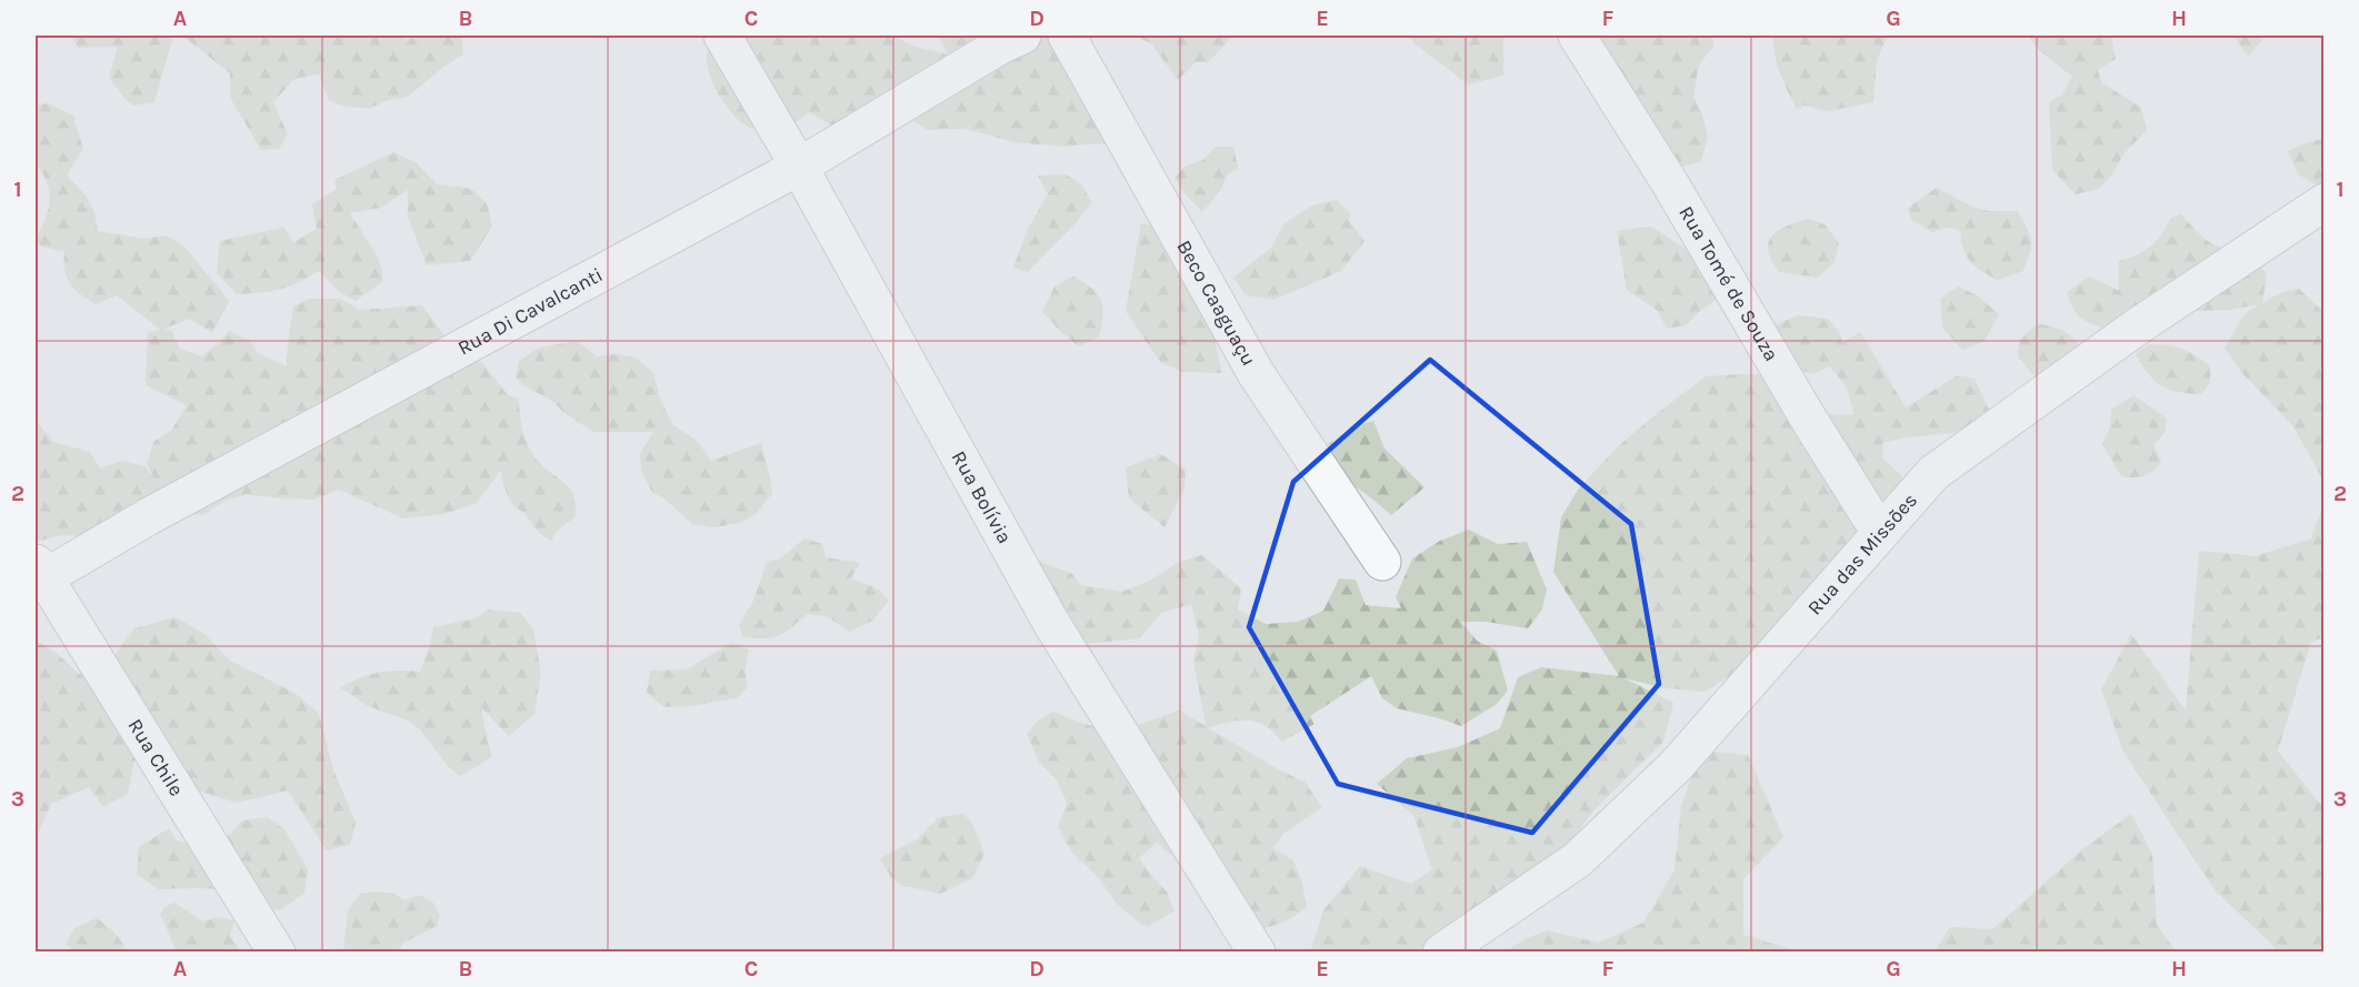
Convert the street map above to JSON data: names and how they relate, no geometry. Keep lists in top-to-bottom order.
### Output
{
  "streets": {
    "street": [
      "Rua Tomé de Souza",
      "Beco Caaguaçu",
      "Rua Di Cavalcanti",
      "Rua Bolívia",
      "Rua das Missões",
      "Rua Chile"
    ]
  },
  "crossings": [
    ["Rua Tomé de Souza", "Rua das Missões"],
    ["Rua Di Cavalcanti", "Rua Bolívia"],
    ["Rua Di Cavalcanti", "Rua Chile"]
  ],
  "grid": {
    "columns": [
      "A",
      "B",
      "C",
      "D",
      "E",
      "F",
      "G",
      "H"
    ],
    "rows": ["1", "2", "3"]
  }
}
